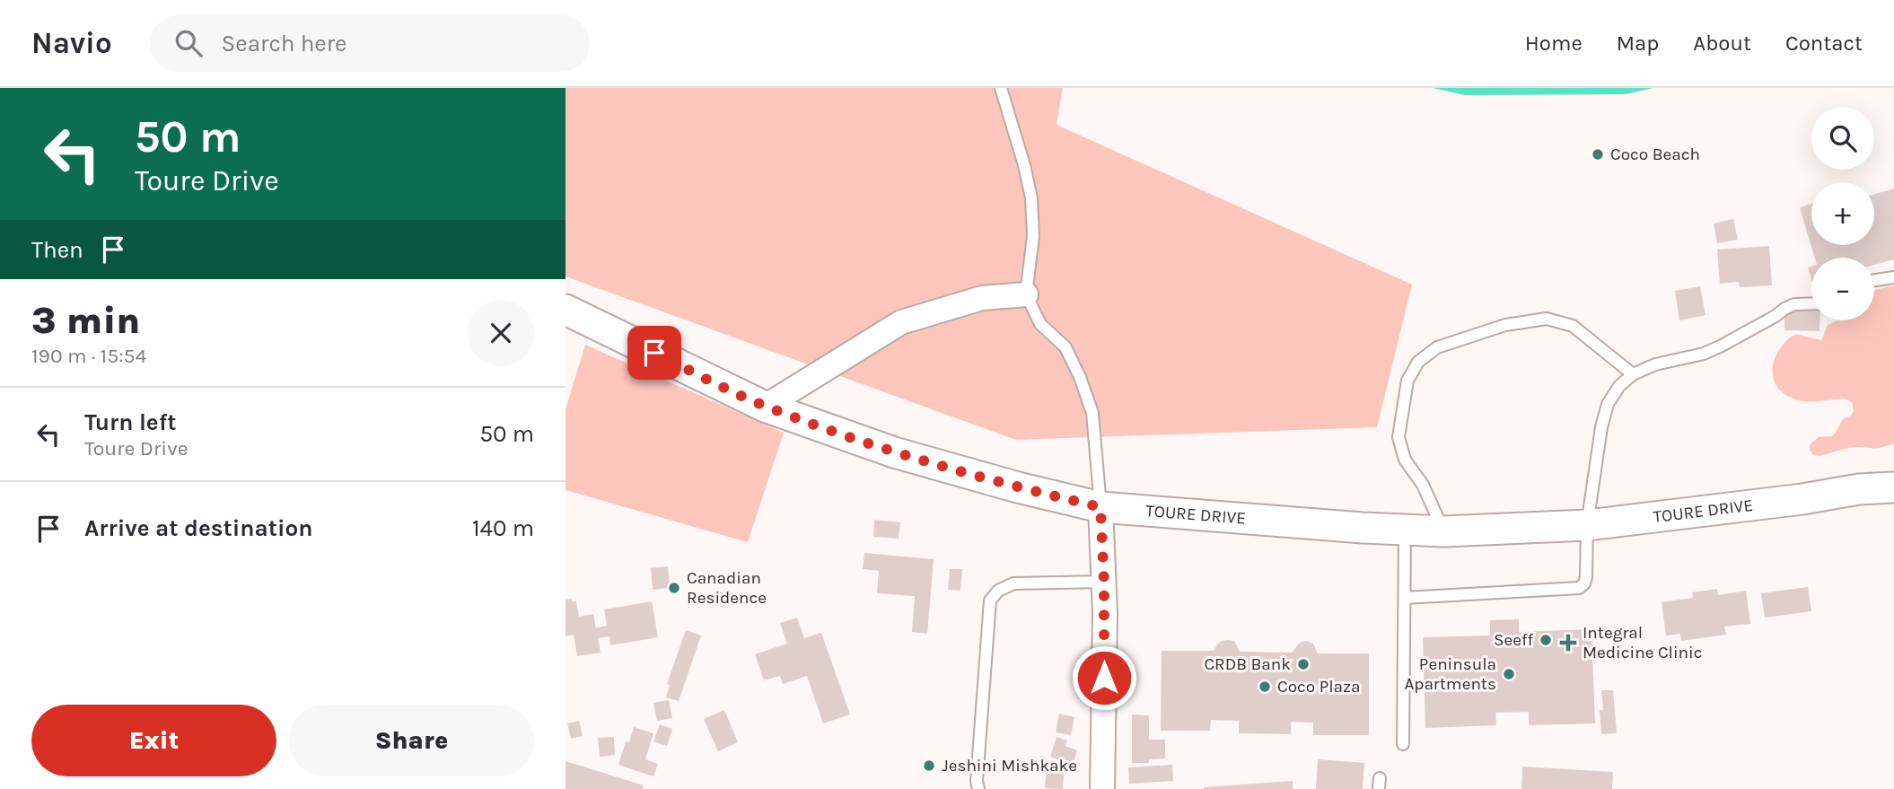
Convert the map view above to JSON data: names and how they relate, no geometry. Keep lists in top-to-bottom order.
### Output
{
  "streets": {
    "street": ["TOURE DRIVE"]
  },
  "places": {
    "other": [
      "Coco Beach",
      "Canadian Residence",
      "Seeff",
      "CRDB Bank",
      "Peninsula Apartments",
      "Coco Plaza",
      "Jeshini Mishkake"
    ],
    "health": ["Integral Medicine Clinic"]
  },
  "page": {
    "header": "Navio",
    "search": "Search here",
    "nav": [
      "Home",
      "Map",
      "About",
      "Contact"
    ],
    "turn": ["50 m", "Toure Drive"],
    "map_buttons": ["+", "−"],
    "then": "Then",
    "heading": ["3 min", "190 m · 15:54"],
    "list": [
      {
        "name": "Turn left",
        "note": "Toure Drive",
        "value": "50 m"
      },
      {
        "name": "Arrive at destination",
        "value": "140 m"
      }
    ],
    "buttons": ["Exit", "Share"]
  }
}
